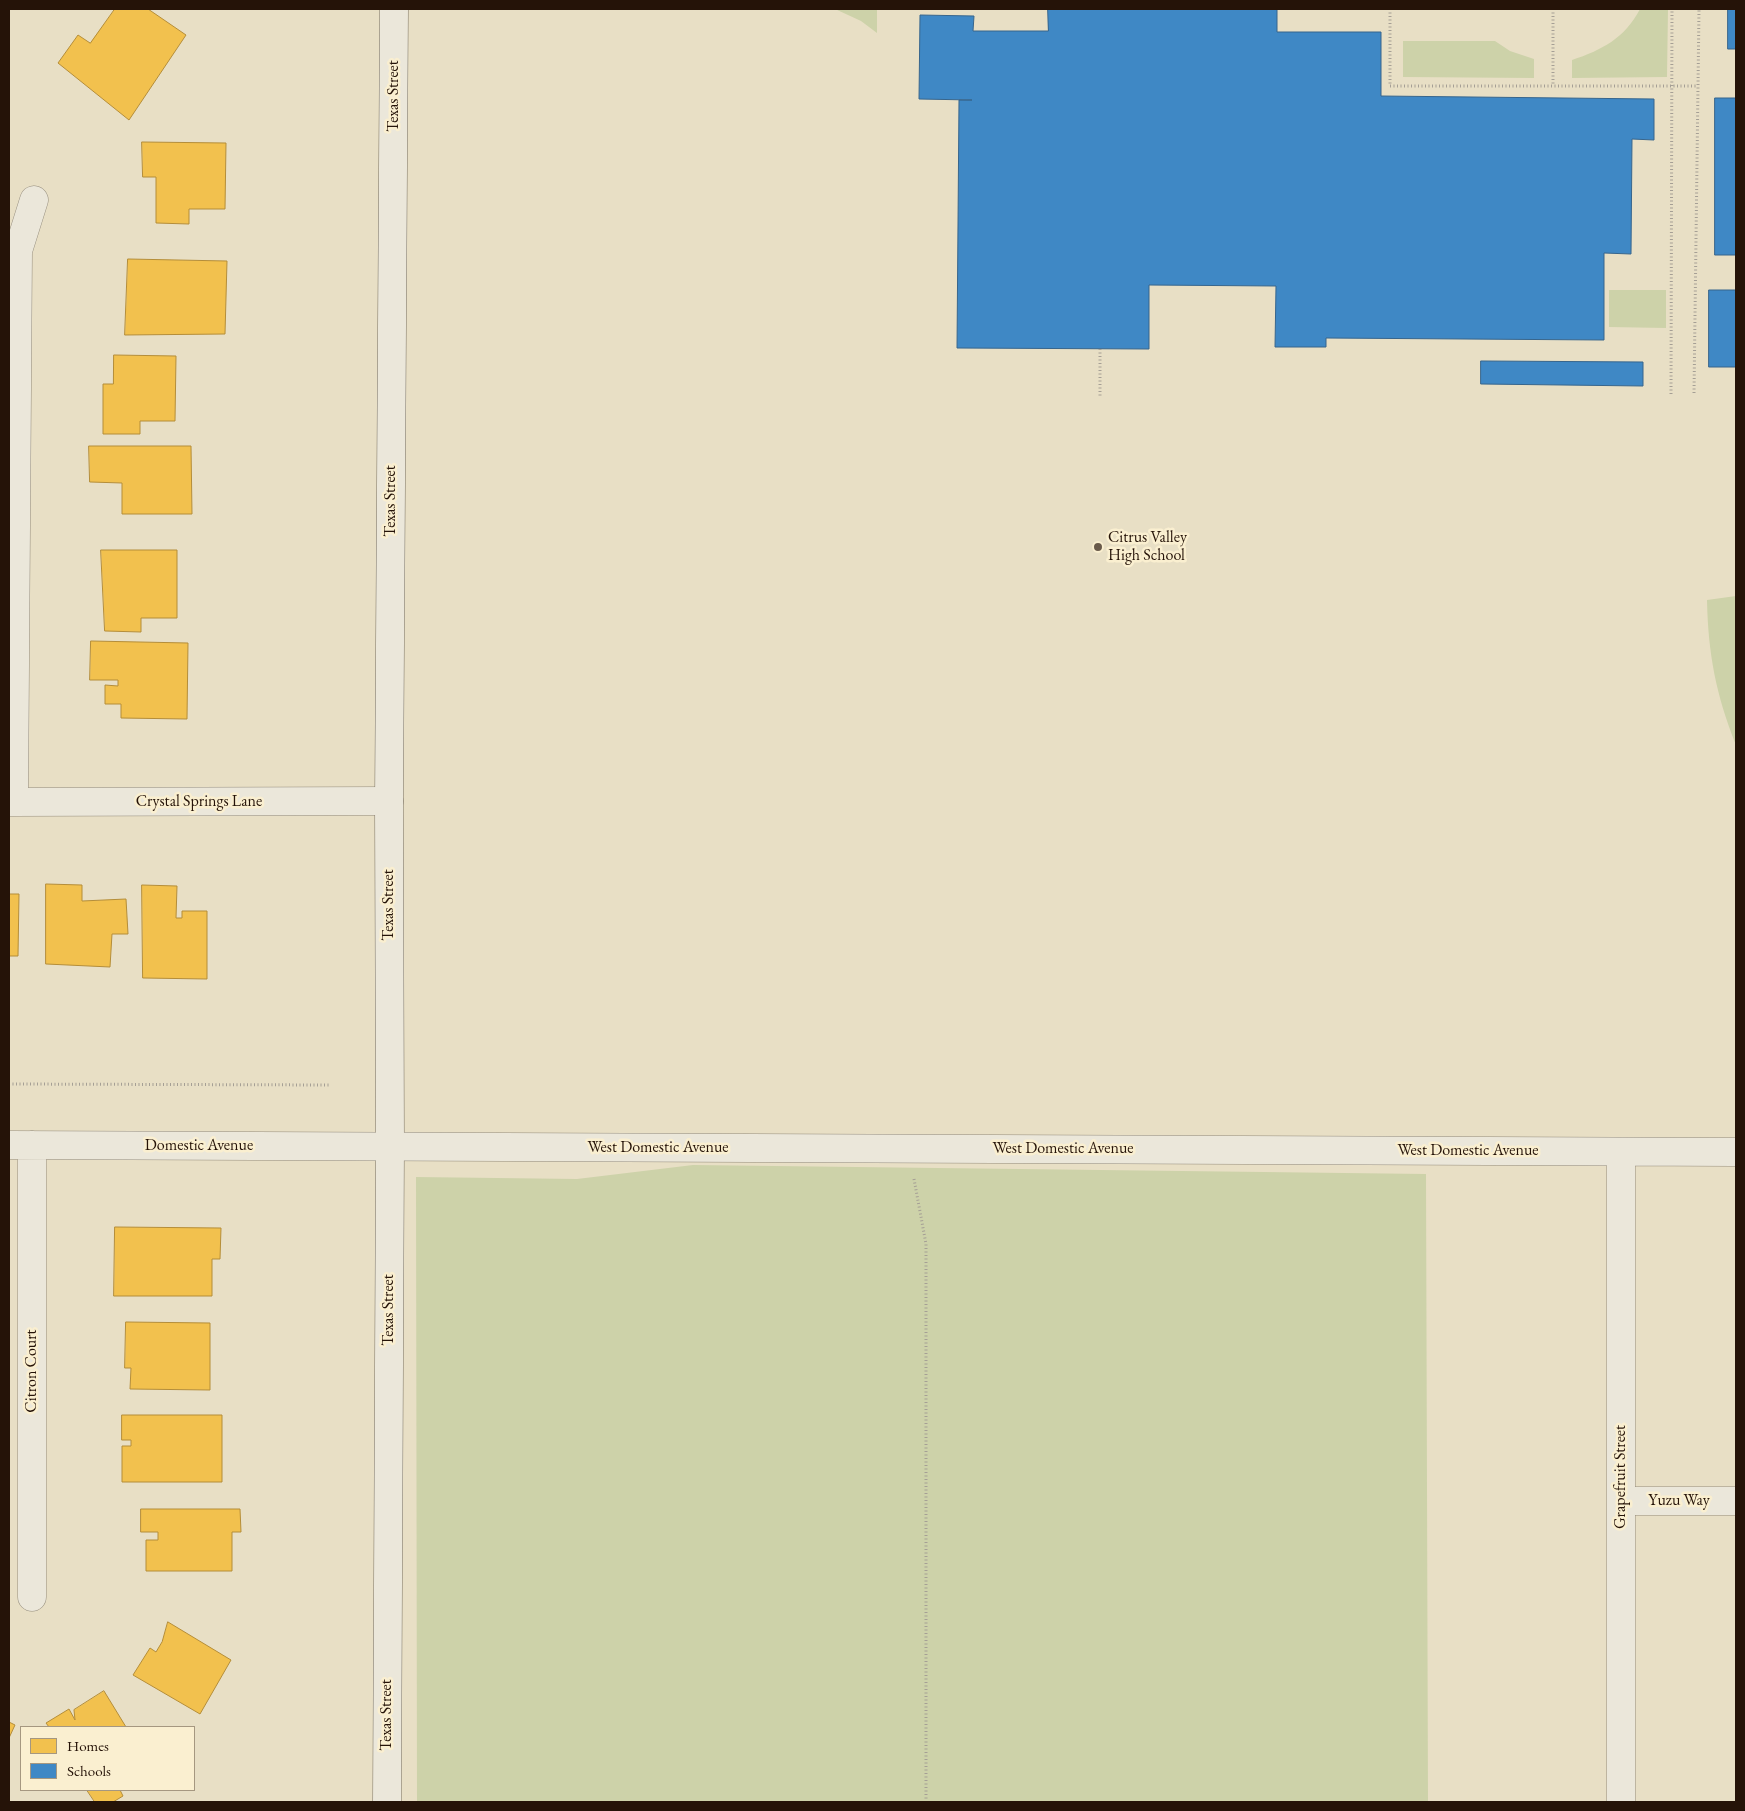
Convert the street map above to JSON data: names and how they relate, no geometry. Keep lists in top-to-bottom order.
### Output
{
  "streets": {
    "street": [
      "Texas Street",
      "Crystal Springs Lane",
      "Domestic Avenue",
      "West Domestic Avenue",
      "Citron Court",
      "Grapefruit Street",
      "Yuzu Way"
    ]
  },
  "crossings": [
    ["Texas Street", "Crystal Springs Lane"],
    ["Texas Street", "Domestic Avenue"],
    ["Texas Street", "West Domestic Avenue"],
    ["Domestic Avenue", "West Domestic Avenue"],
    ["Domestic Avenue", "Citron Court"],
    ["West Domestic Avenue", "Grapefruit Street"],
    ["Grapefruit Street", "Yuzu Way"]
  ],
  "places": ["Citrus Valley High School"],
  "legend": ["Homes", "Schools"]
}
